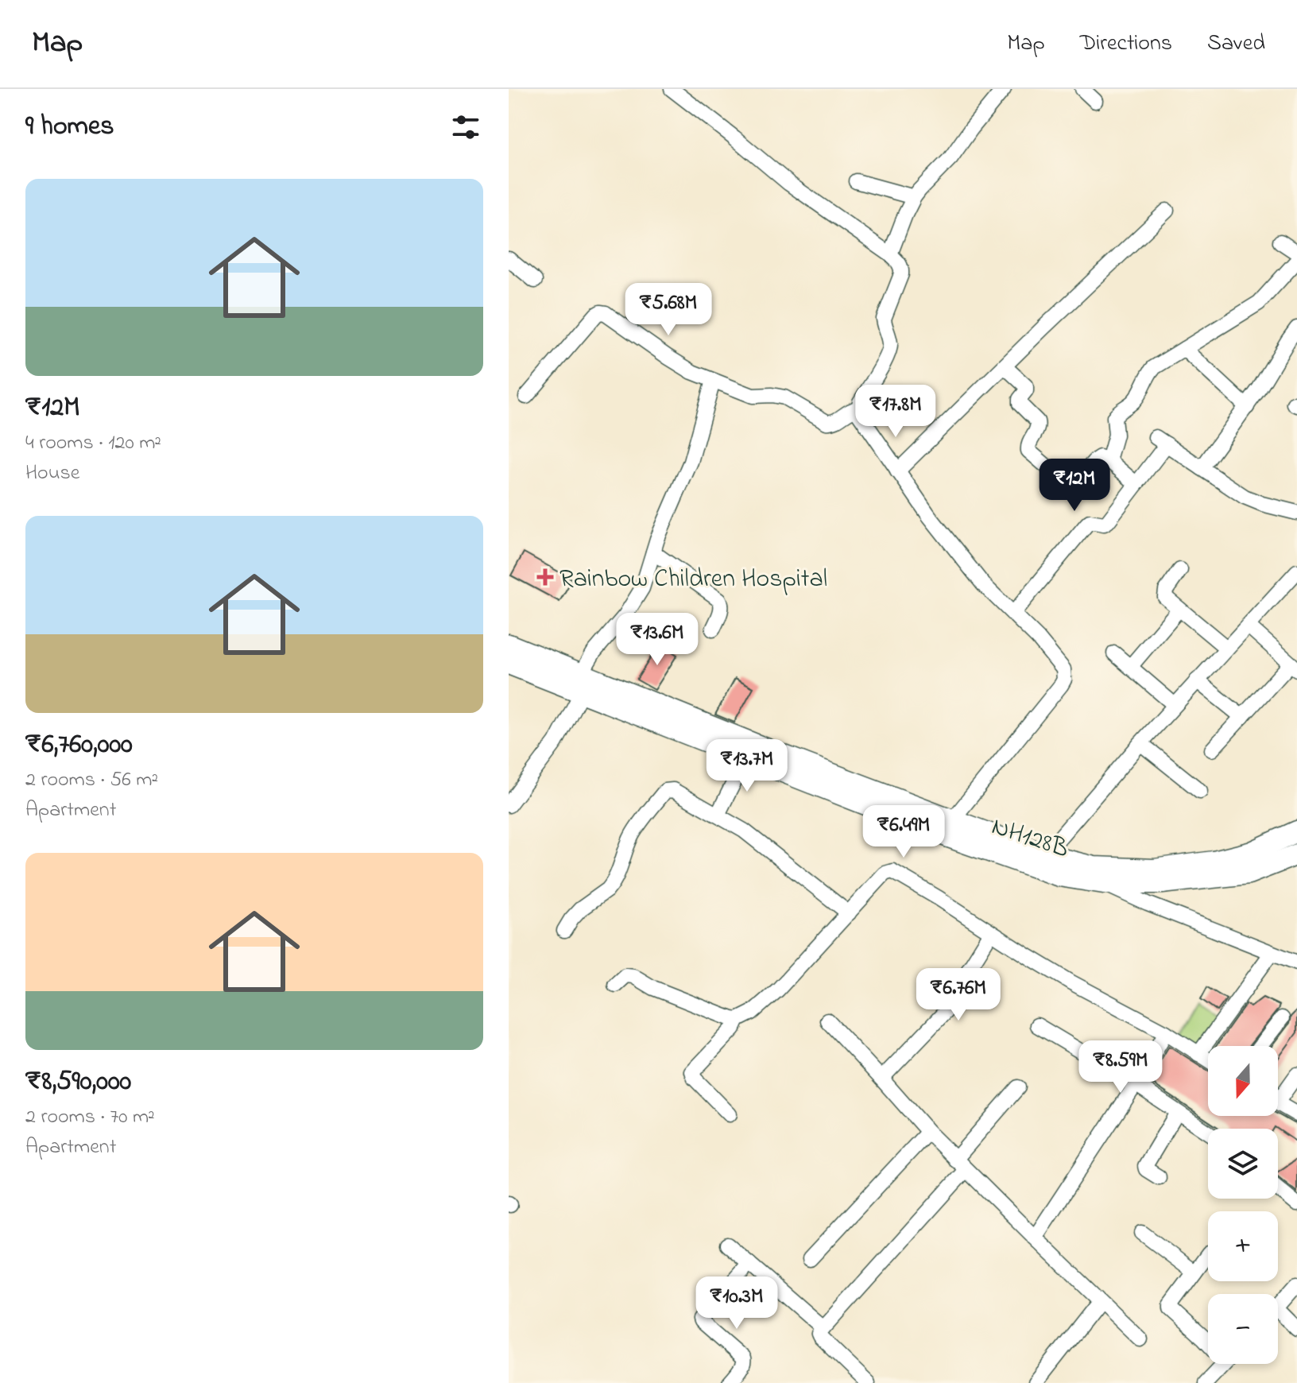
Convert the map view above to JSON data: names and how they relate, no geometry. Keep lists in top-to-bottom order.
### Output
{
  "streets": {
    "highway": ["NH128B"]
  },
  "places": {
    "health": ["Rainbow Children Hospital"]
  },
  "north": "bottom",
  "page": {
    "header": "Map",
    "nav": ["Map", "Directions", "Saved"],
    "heading": "9 homes",
    "list": [
      {
        "name": "₹12M",
        "note": "4 rooms · 120 m² · House"
      },
      {
        "name": "₹6,760,000",
        "note": "2 rooms · 56 m² · Apartment"
      },
      {
        "name": "₹8,590,000",
        "note": "2 rooms · 70 m² · Apartment"
      }
    ],
    "price": [
      "₹5.68M",
      "₹17.8M",
      "₹12M",
      "₹13.6M",
      "₹13.7M",
      "₹6.49M",
      "₹6.76M",
      "₹8.59M",
      "₹10.3M"
    ],
    "map_buttons": ["+", "−"]
  }
}
